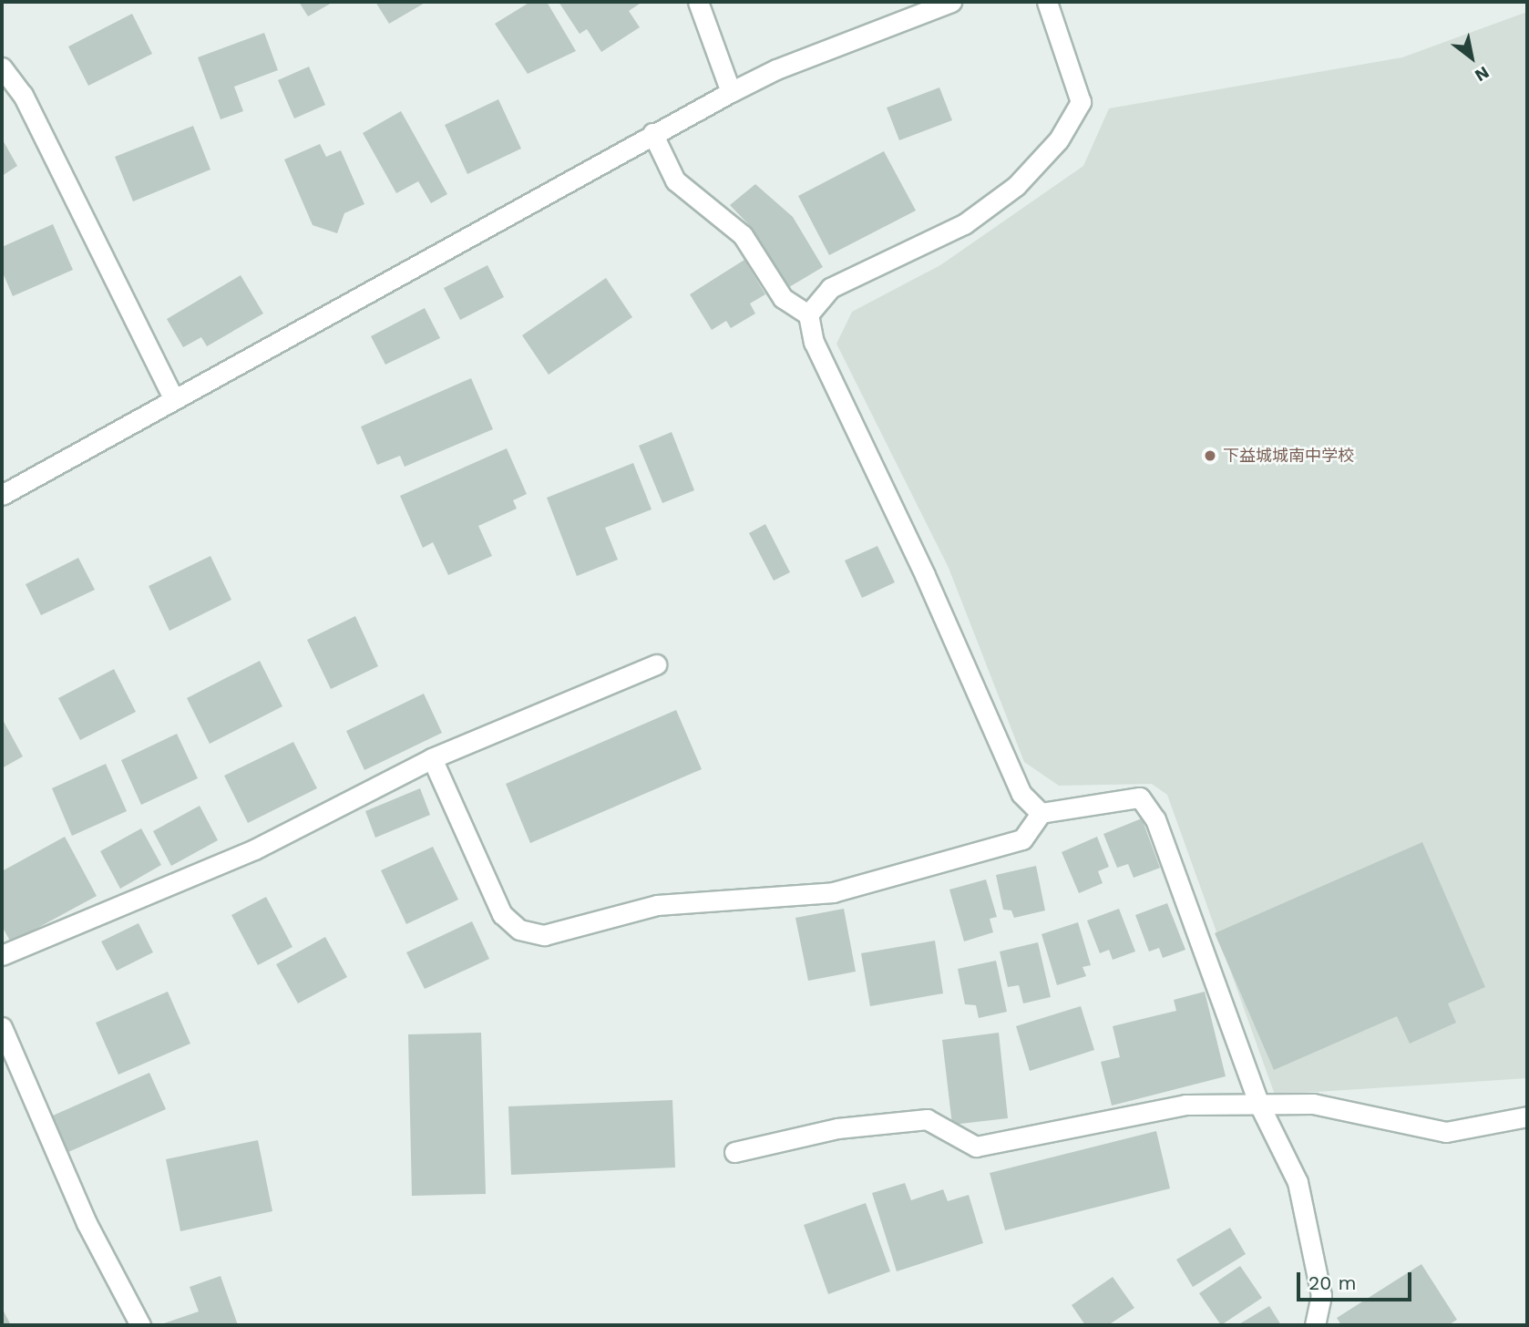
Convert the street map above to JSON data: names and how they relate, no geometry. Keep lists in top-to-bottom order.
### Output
{
  "places": ["下益城城南中学校"],
  "scale_bar": "20 m",
  "north": "bottom right"
}
